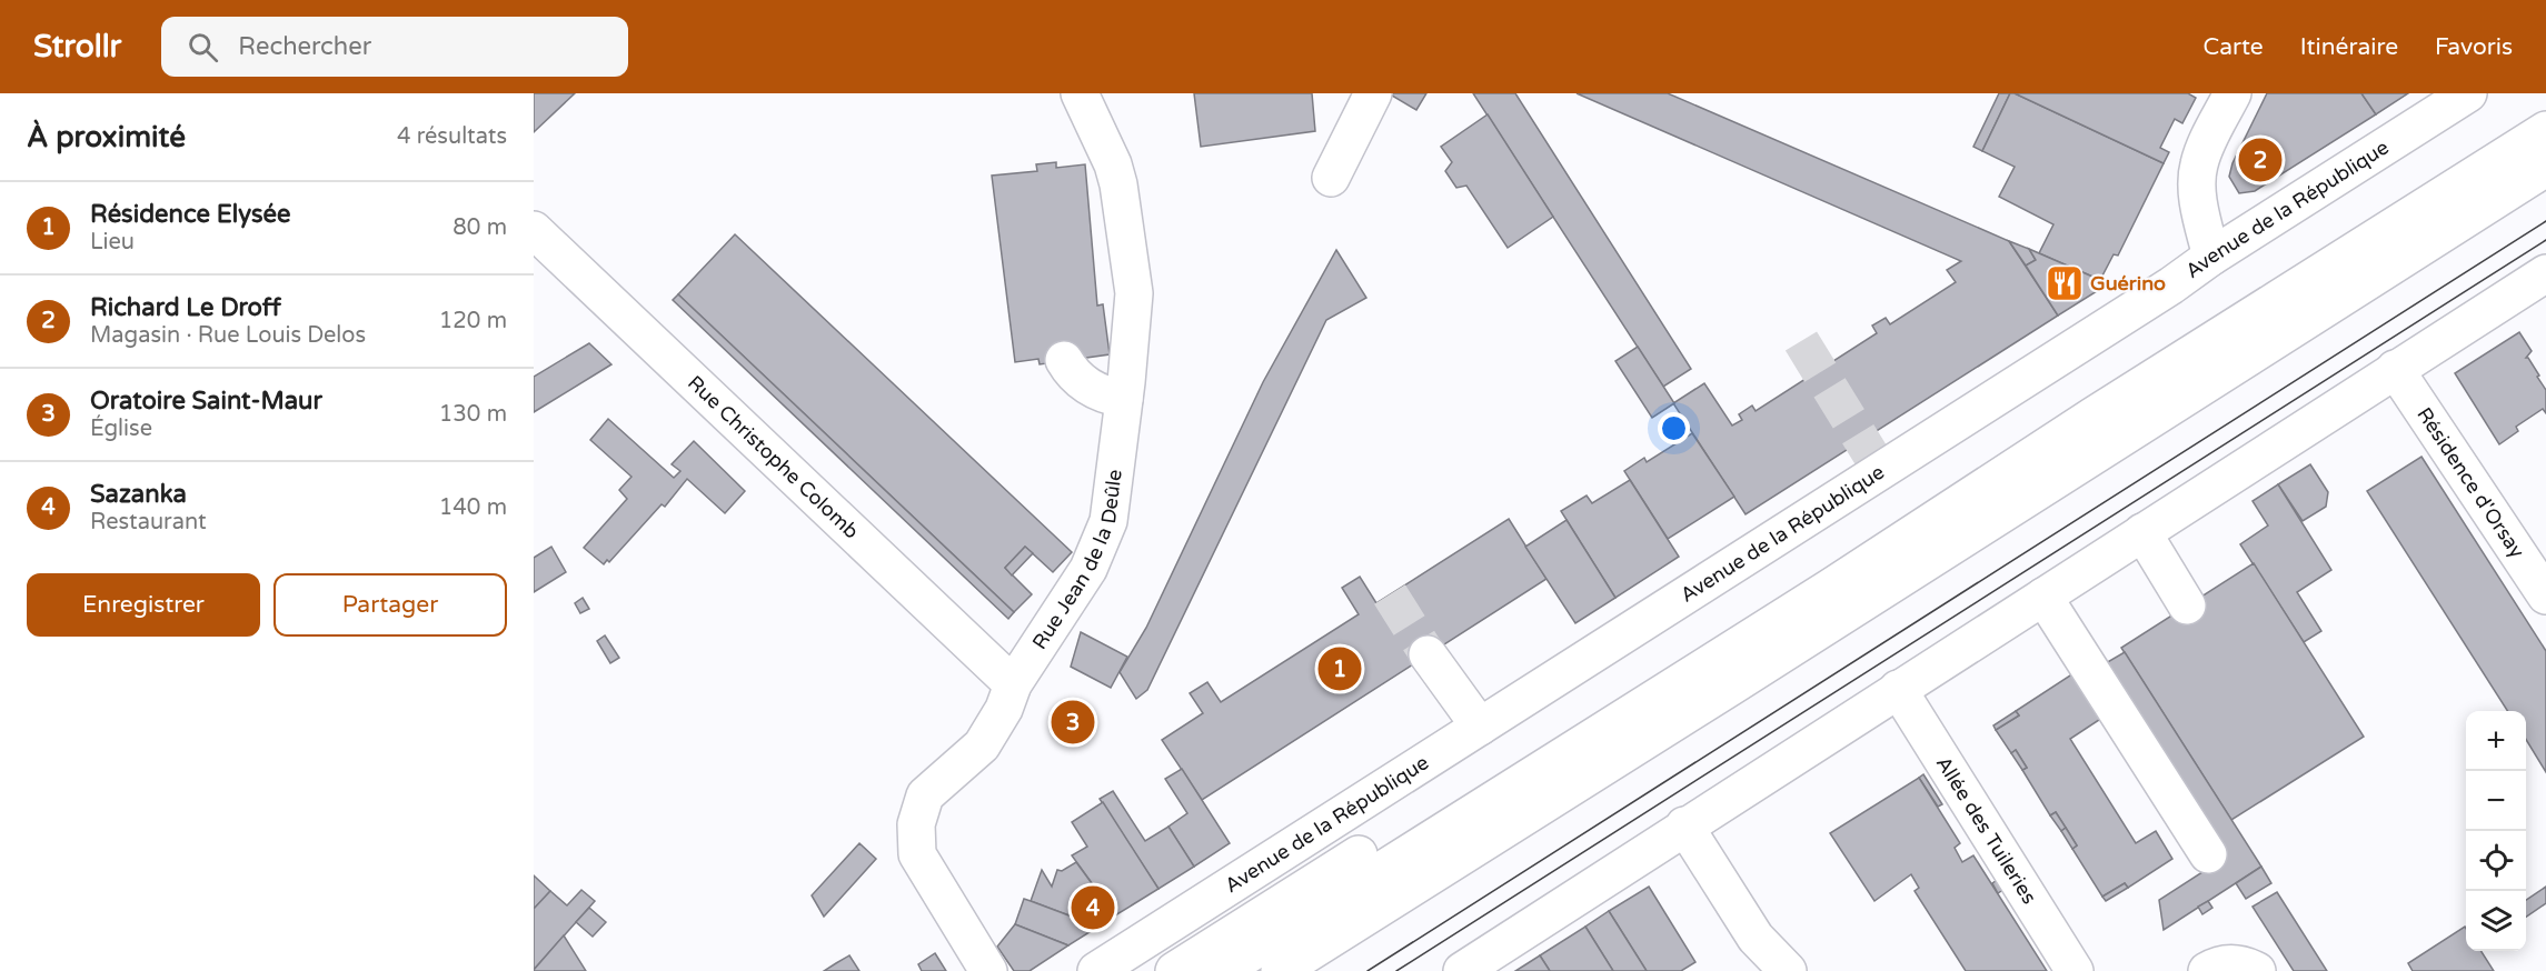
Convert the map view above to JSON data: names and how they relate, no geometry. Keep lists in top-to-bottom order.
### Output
{
  "streets": {
    "street": [
      "Avenue de la République",
      "Rue Christophe Colomb",
      "Résidence d'Orsay",
      "Rue Jean de la Deûle",
      "Allée des Tuileries"
    ]
  },
  "crossings": [
    ["Rue Christophe Colomb", "Rue Jean de la Deûle"]
  ],
  "places": {
    "restaurant": ["Guérino"]
  },
  "page": {
    "header": "Strollr",
    "search": "Rechercher",
    "nav": ["Carte", "Itinéraire", "Favoris"],
    "heading": ["À proximité", "4 résultats"],
    "pins": [
      "2",
      "1",
      "3",
      "4"
    ],
    "list": [
      {
        "mark": "1",
        "name": "Résidence Elysée",
        "note": "Lieu",
        "value": "80 m"
      },
      {
        "mark": "2",
        "name": "Richard Le Droff",
        "note": "Magasin · Rue Louis Delos",
        "value": "120 m"
      },
      {
        "mark": "3",
        "name": "Oratoire Saint-Maur",
        "note": "Église",
        "value": "130 m"
      },
      {
        "mark": "4",
        "name": "Sazanka",
        "note": "Restaurant",
        "value": "140 m"
      }
    ],
    "buttons": ["Enregistrer", "Partager"],
    "map_buttons": ["+", "−"]
  }
}
